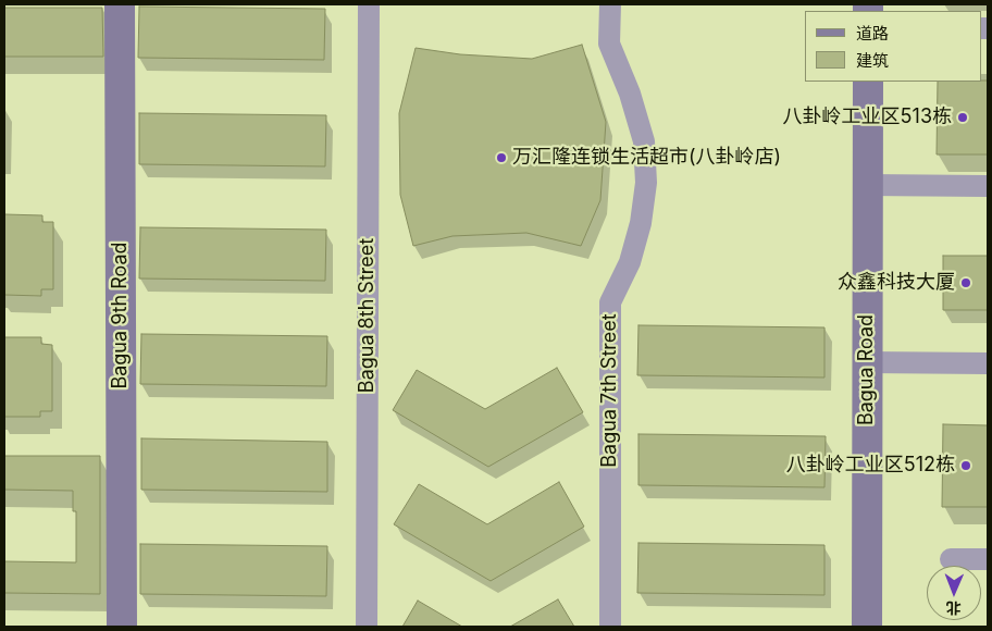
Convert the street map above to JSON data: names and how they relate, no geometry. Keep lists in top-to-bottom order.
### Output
{
  "streets": {
    "street": [
      "Bagua 9th Road",
      "Bagua 8th Street",
      "Bagua Road",
      "Bagua 7th Street"
    ]
  },
  "places": [
    "八卦岭工业区513栋",
    "万汇隆连锁生活超市(八卦岭店)",
    "众鑫科技大厦",
    "八卦岭工业区512栋"
  ],
  "legend": ["道路", "建筑"],
  "north": "bottom"
}
